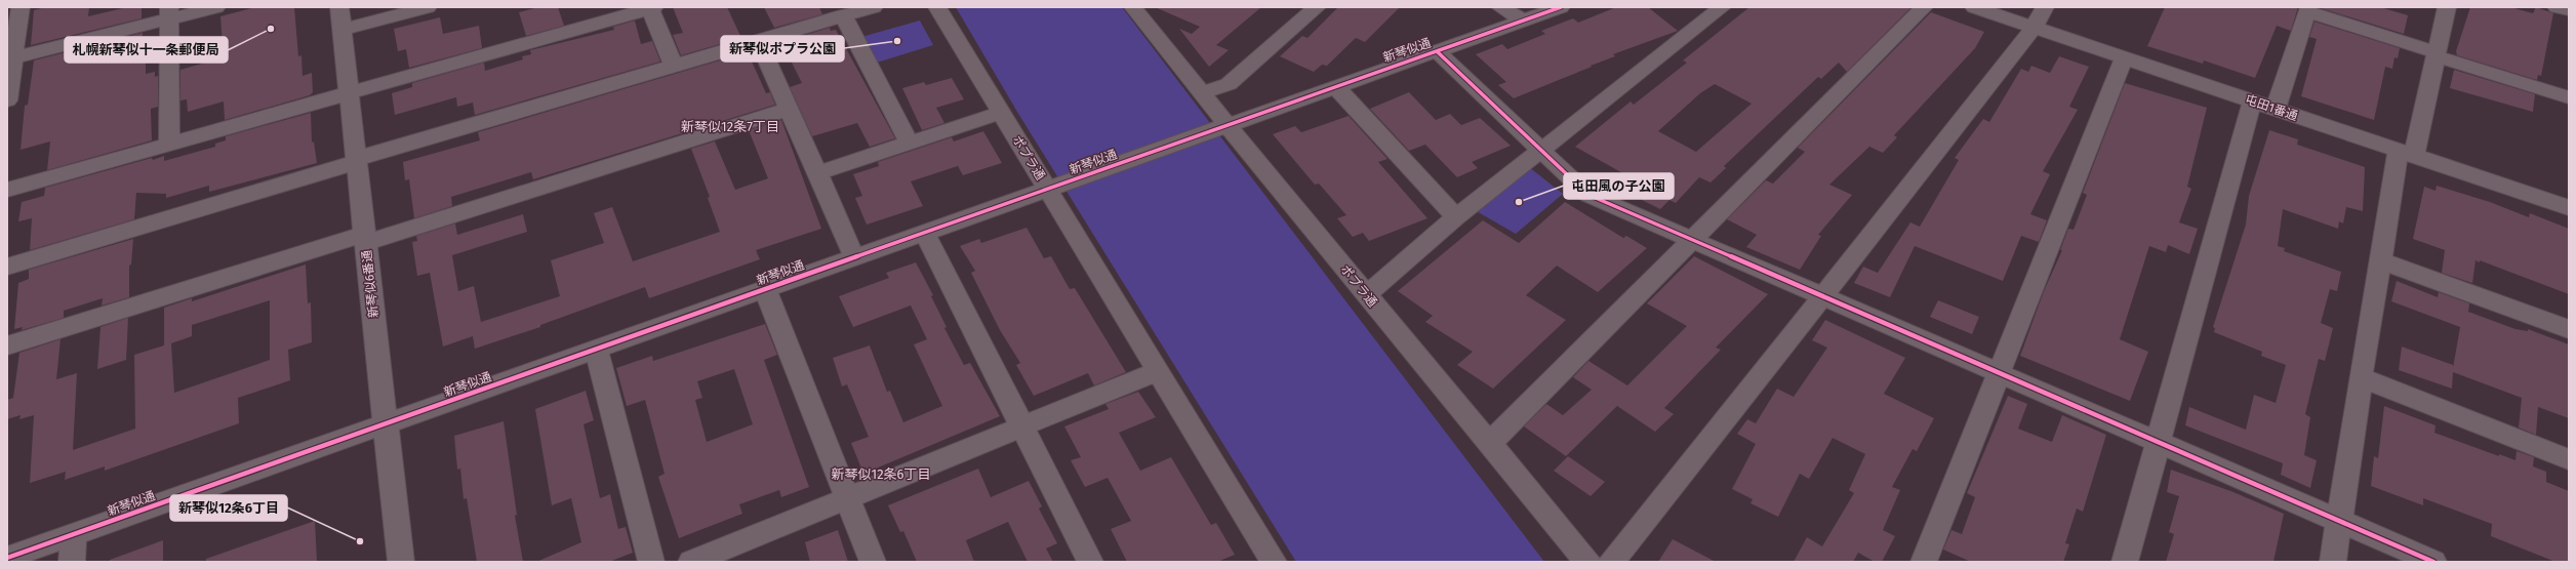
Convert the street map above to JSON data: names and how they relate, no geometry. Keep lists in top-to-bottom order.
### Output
{
  "streets": {
    "street": [
      "新琴似通",
      "屯田1番通",
      "ポプラ通",
      "新琴似6番通"
    ]
  },
  "crossings": [
    ["新琴似通", "ポプラ通"],
    ["新琴似通", "新琴似6番通"]
  ],
  "districts": ["新琴似12条7丁目", "新琴似12条6丁目"],
  "places": [
    "札幌新琴似十一条郵便局",
    "新琴似ポプラ公園",
    "屯田風の子公園",
    "新琴似12条6丁目"
  ]
}
